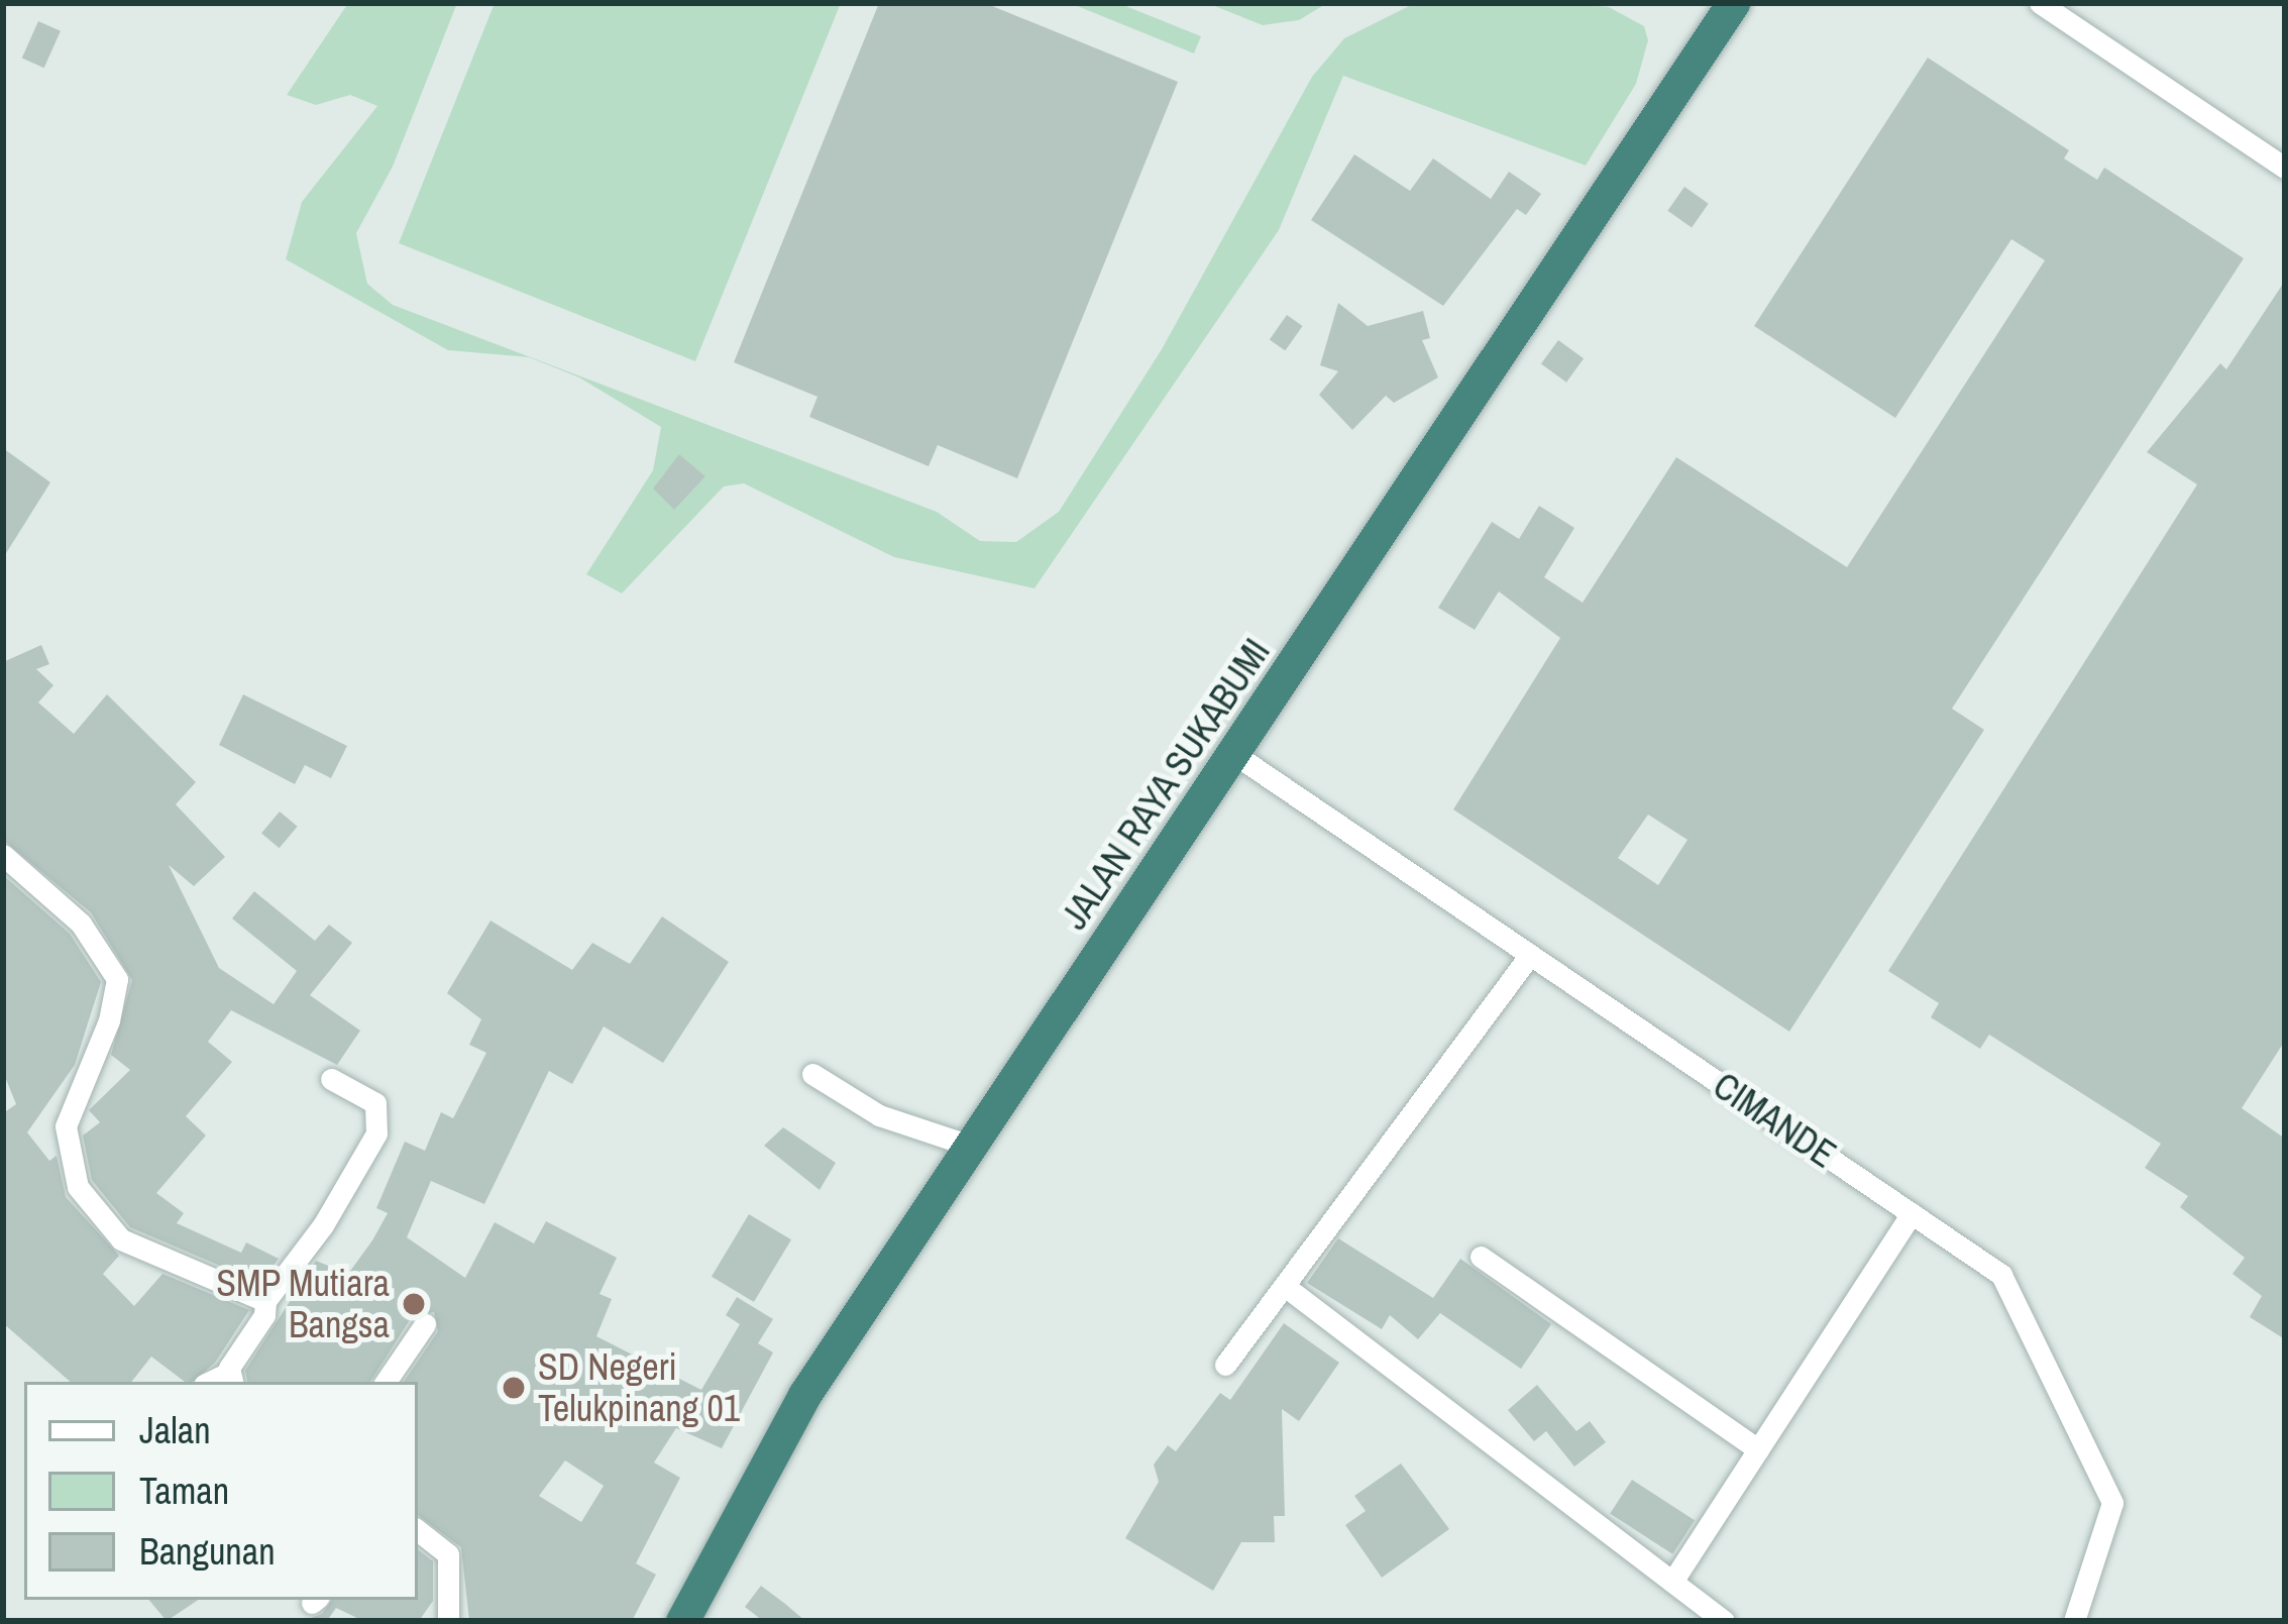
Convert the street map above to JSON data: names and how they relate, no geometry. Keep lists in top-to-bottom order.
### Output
{
  "streets": {
    "highway": ["JALAN RAYA SUKABUMI"],
    "street": ["CIMANDE"]
  },
  "crossings": [
    ["JALAN RAYA SUKABUMI", "CIMANDE"]
  ],
  "places": ["SMP Mutiara Bangsa", "SD Negeri Telukpinang 01"],
  "legend": ["Jalan", "Taman", "Bangunan"]
}
